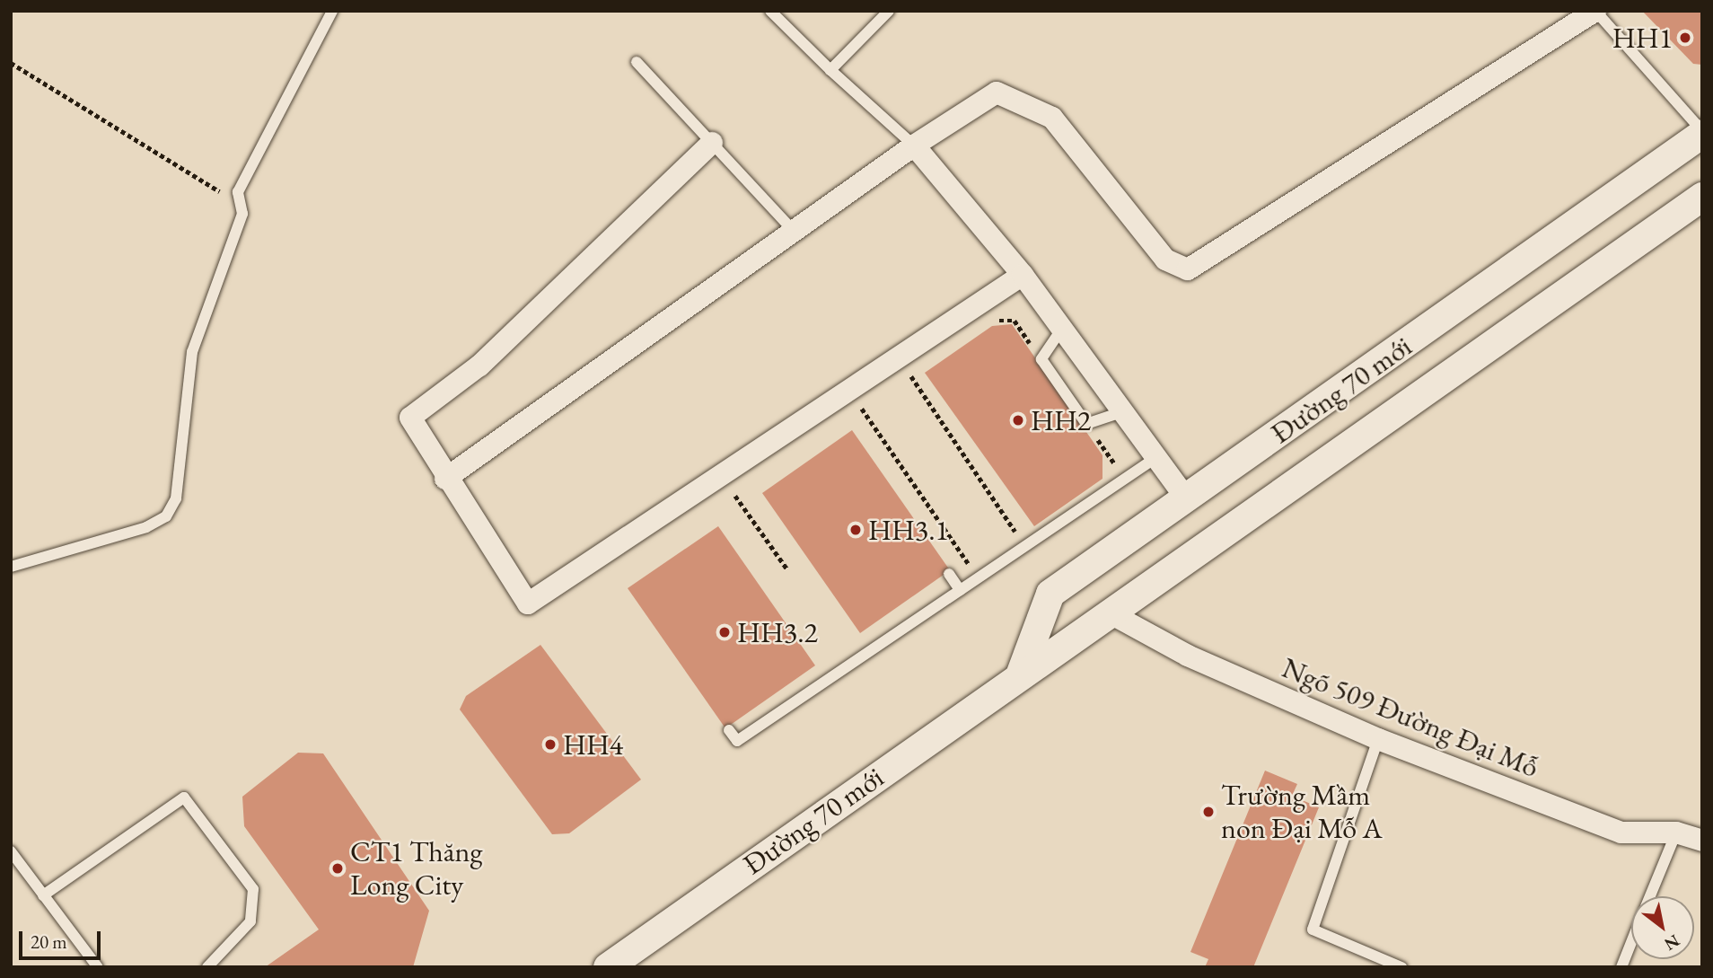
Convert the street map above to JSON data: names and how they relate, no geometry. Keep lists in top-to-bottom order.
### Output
{
  "streets": {
    "street": ["Đường 70 mới", "Ngõ 509 Đường Đại Mỗ"]
  },
  "crossings": [
    ["Đường 70 mới", "Ngõ 509 Đường Đại Mỗ"]
  ],
  "places": [
    "HH1",
    "HH2",
    "HH3.1",
    "HH3.2",
    "HH4",
    "Trường Mầm non Đại Mỗ A",
    "CT1 Thăng Long City"
  ],
  "scale_bar": "20 m",
  "north": "bottom right"
}
